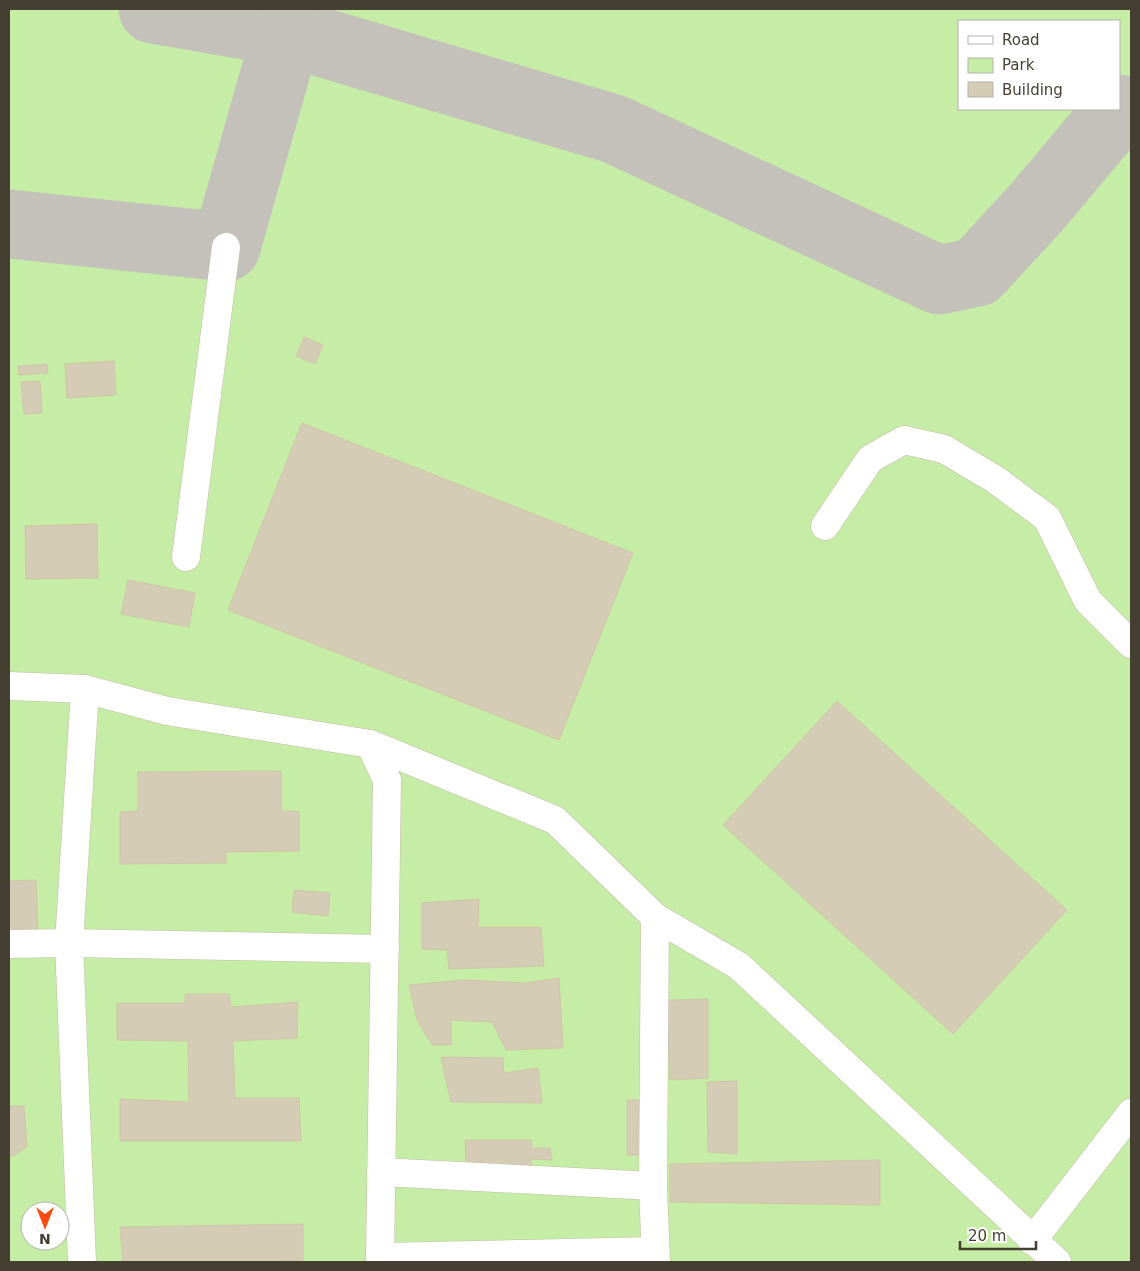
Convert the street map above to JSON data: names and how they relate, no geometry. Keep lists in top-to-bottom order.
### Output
{
  "legend": ["Road", "Park", "Building"],
  "scale_bar": "20 m",
  "north": "bottom"
}
